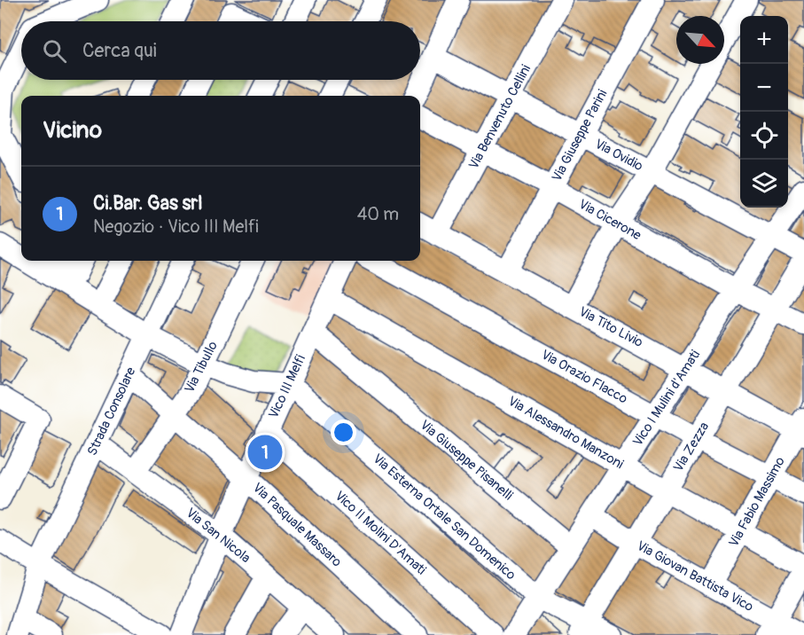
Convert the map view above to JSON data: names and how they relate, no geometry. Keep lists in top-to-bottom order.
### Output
{
  "streets": {
    "street": [
      "Via Benvenuto Cellini",
      "Via Giuseppe Parini",
      "Via Ovidio",
      "Via Cicerone",
      "Via Tito Livio",
      "Via Tibullo",
      "Via Orazio Flacco",
      "Vico III Melfi",
      "Vico I Mulini d'Amati",
      "Strada Consolare",
      "Via Alessandro Manzoni",
      "Via Zezza",
      "Via Giuseppe Pisanelli",
      "Via Fabio Massimo",
      "Via Esterna Ortale San Domenico",
      "Via Pasquale Massaro",
      "Vico II Molini D'Amati",
      "Via San Nicola",
      "Via Giovan Battista Vico"
    ]
  },
  "crossings": [
    ["Via Benvenuto Cellini", "Via Ovidio"],
    ["Via Benvenuto Cellini", "Via Cicerone"],
    ["Via Benvenuto Cellini", "Via Tito Livio"],
    ["Via Giuseppe Parini", "Via Ovidio"],
    ["Via Giuseppe Parini", "Via Cicerone"],
    ["Via Giuseppe Parini", "Via Tito Livio"],
    ["Via Ovidio", "Vico I Mulini d'Amati"],
    ["Via Cicerone", "Vico I Mulini d'Amati"],
    ["Via Cicerone", "Via Zezza"],
    ["Via Tito Livio", "Vico I Mulini d'Amati"],
    ["Via Tito Livio", "Via Zezza"],
    ["Via Tito Livio", "Via Fabio Massimo"],
    ["Via Tibullo", "Via Pasquale Massaro"],
    ["Via Tibullo", "Via San Nicola"],
    ["Via Orazio Flacco", "Vico I Mulini d'Amati"],
    ["Via Orazio Flacco", "Via Zezza"],
    ["Via Orazio Flacco", "Via Fabio Massimo"],
    ["Vico III Melfi", "Via Alessandro Manzoni"],
    ["Vico III Melfi", "Via Giuseppe Pisanelli"],
    ["Vico III Melfi", "Via Esterna Ortale San Domenico"],
    ["Vico III Melfi", "Via Pasquale Massaro"],
    ["Vico III Melfi", "Vico II Molini D'Amati"],
    ["Vico III Melfi", "Via San Nicola"],
    ["Vico I Mulini d'Amati", "Via Alessandro Manzoni"],
    ["Vico I Mulini d'Amati", "Via Giuseppe Pisanelli"],
    ["Vico I Mulini d'Amati", "Via Esterna Ortale San Domenico"],
    ["Vico I Mulini d'Amati", "Via Giovan Battista Vico"],
    ["Strada Consolare", "Via Pasquale Massaro"],
    ["Strada Consolare", "Via San Nicola"],
    ["Via Alessandro Manzoni", "Via Zezza"],
    ["Via Alessandro Manzoni", "Via Fabio Massimo"],
    ["Via Zezza", "Via Esterna Ortale San Domenico"],
    ["Via Zezza", "Via Giovan Battista Vico"],
    ["Via Fabio Massimo", "Via Giovan Battista Vico"]
  ],
  "north": "bottom right",
  "page": {
    "map_buttons": ["+", "−"],
    "search": "Cerca qui",
    "heading": "Vicino",
    "list": [
      {
        "mark": "1",
        "name": "Ci.Bar. Gas srl",
        "note": "Negozio · Vico III Melfi",
        "value": "40 m"
      }
    ],
    "pins": "1"
  }
}
